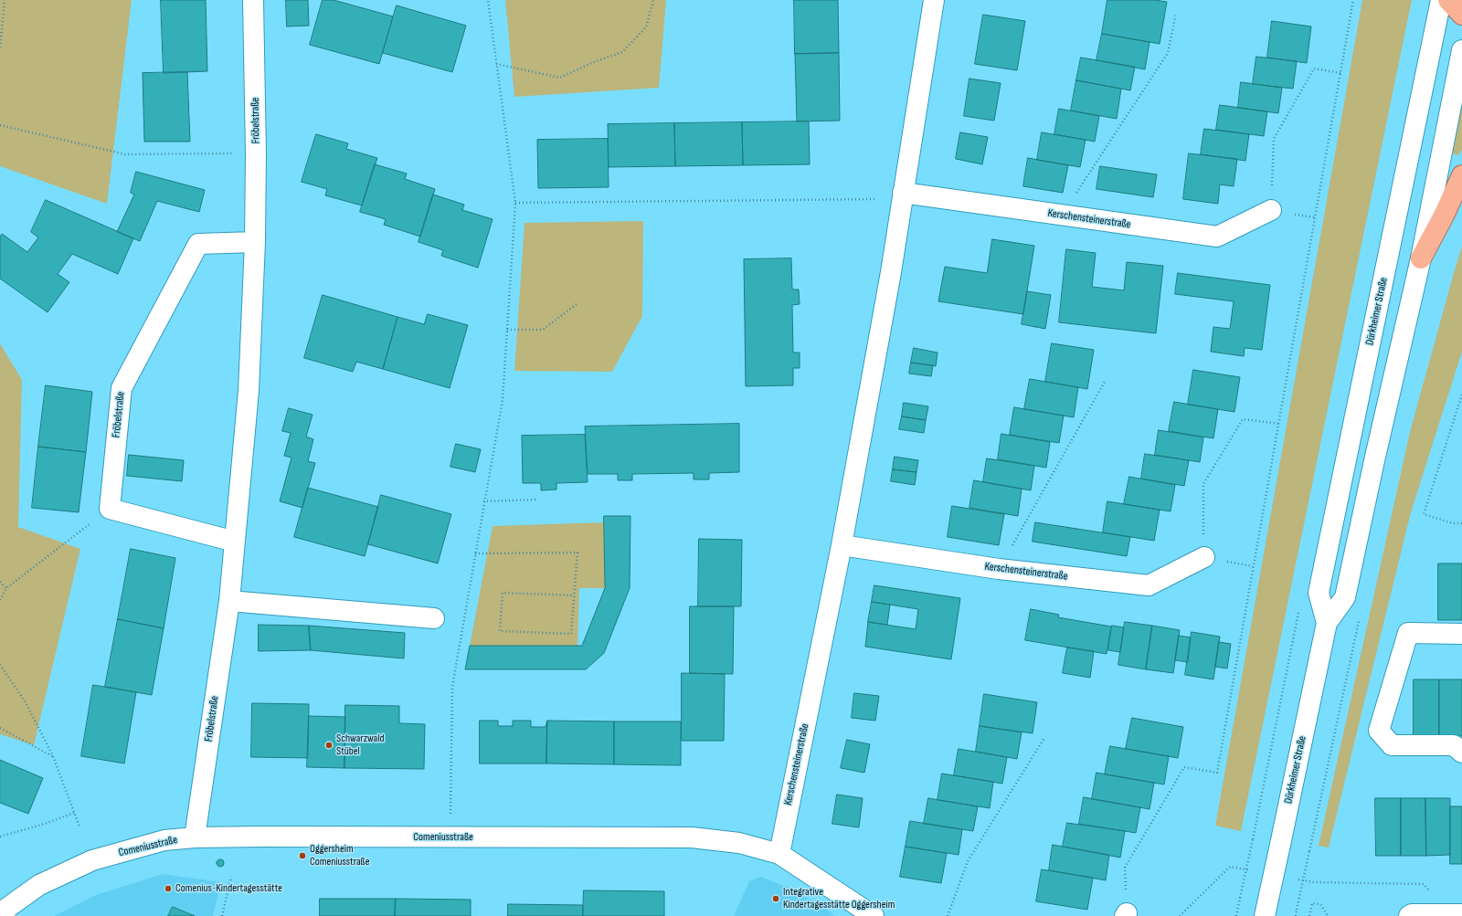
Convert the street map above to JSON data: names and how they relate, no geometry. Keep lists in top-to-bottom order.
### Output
{
  "streets": {
    "street": [
      "Fröbelstraße",
      "Kerschensteinerstraße",
      "Dürkheimer Straße",
      "Comeniusstraße"
    ]
  },
  "crossings": [
    ["Fröbelstraße", "Comeniusstraße"],
    ["Kerschensteinerstraße", "Comeniusstraße"]
  ],
  "places": [
    "Schwarzwald Stübel",
    "Oggersheim Comeniusstraße",
    "Comenius-Kindertagesstätte",
    "Integrative Kindertagesstätte Oggersheim"
  ]
}
